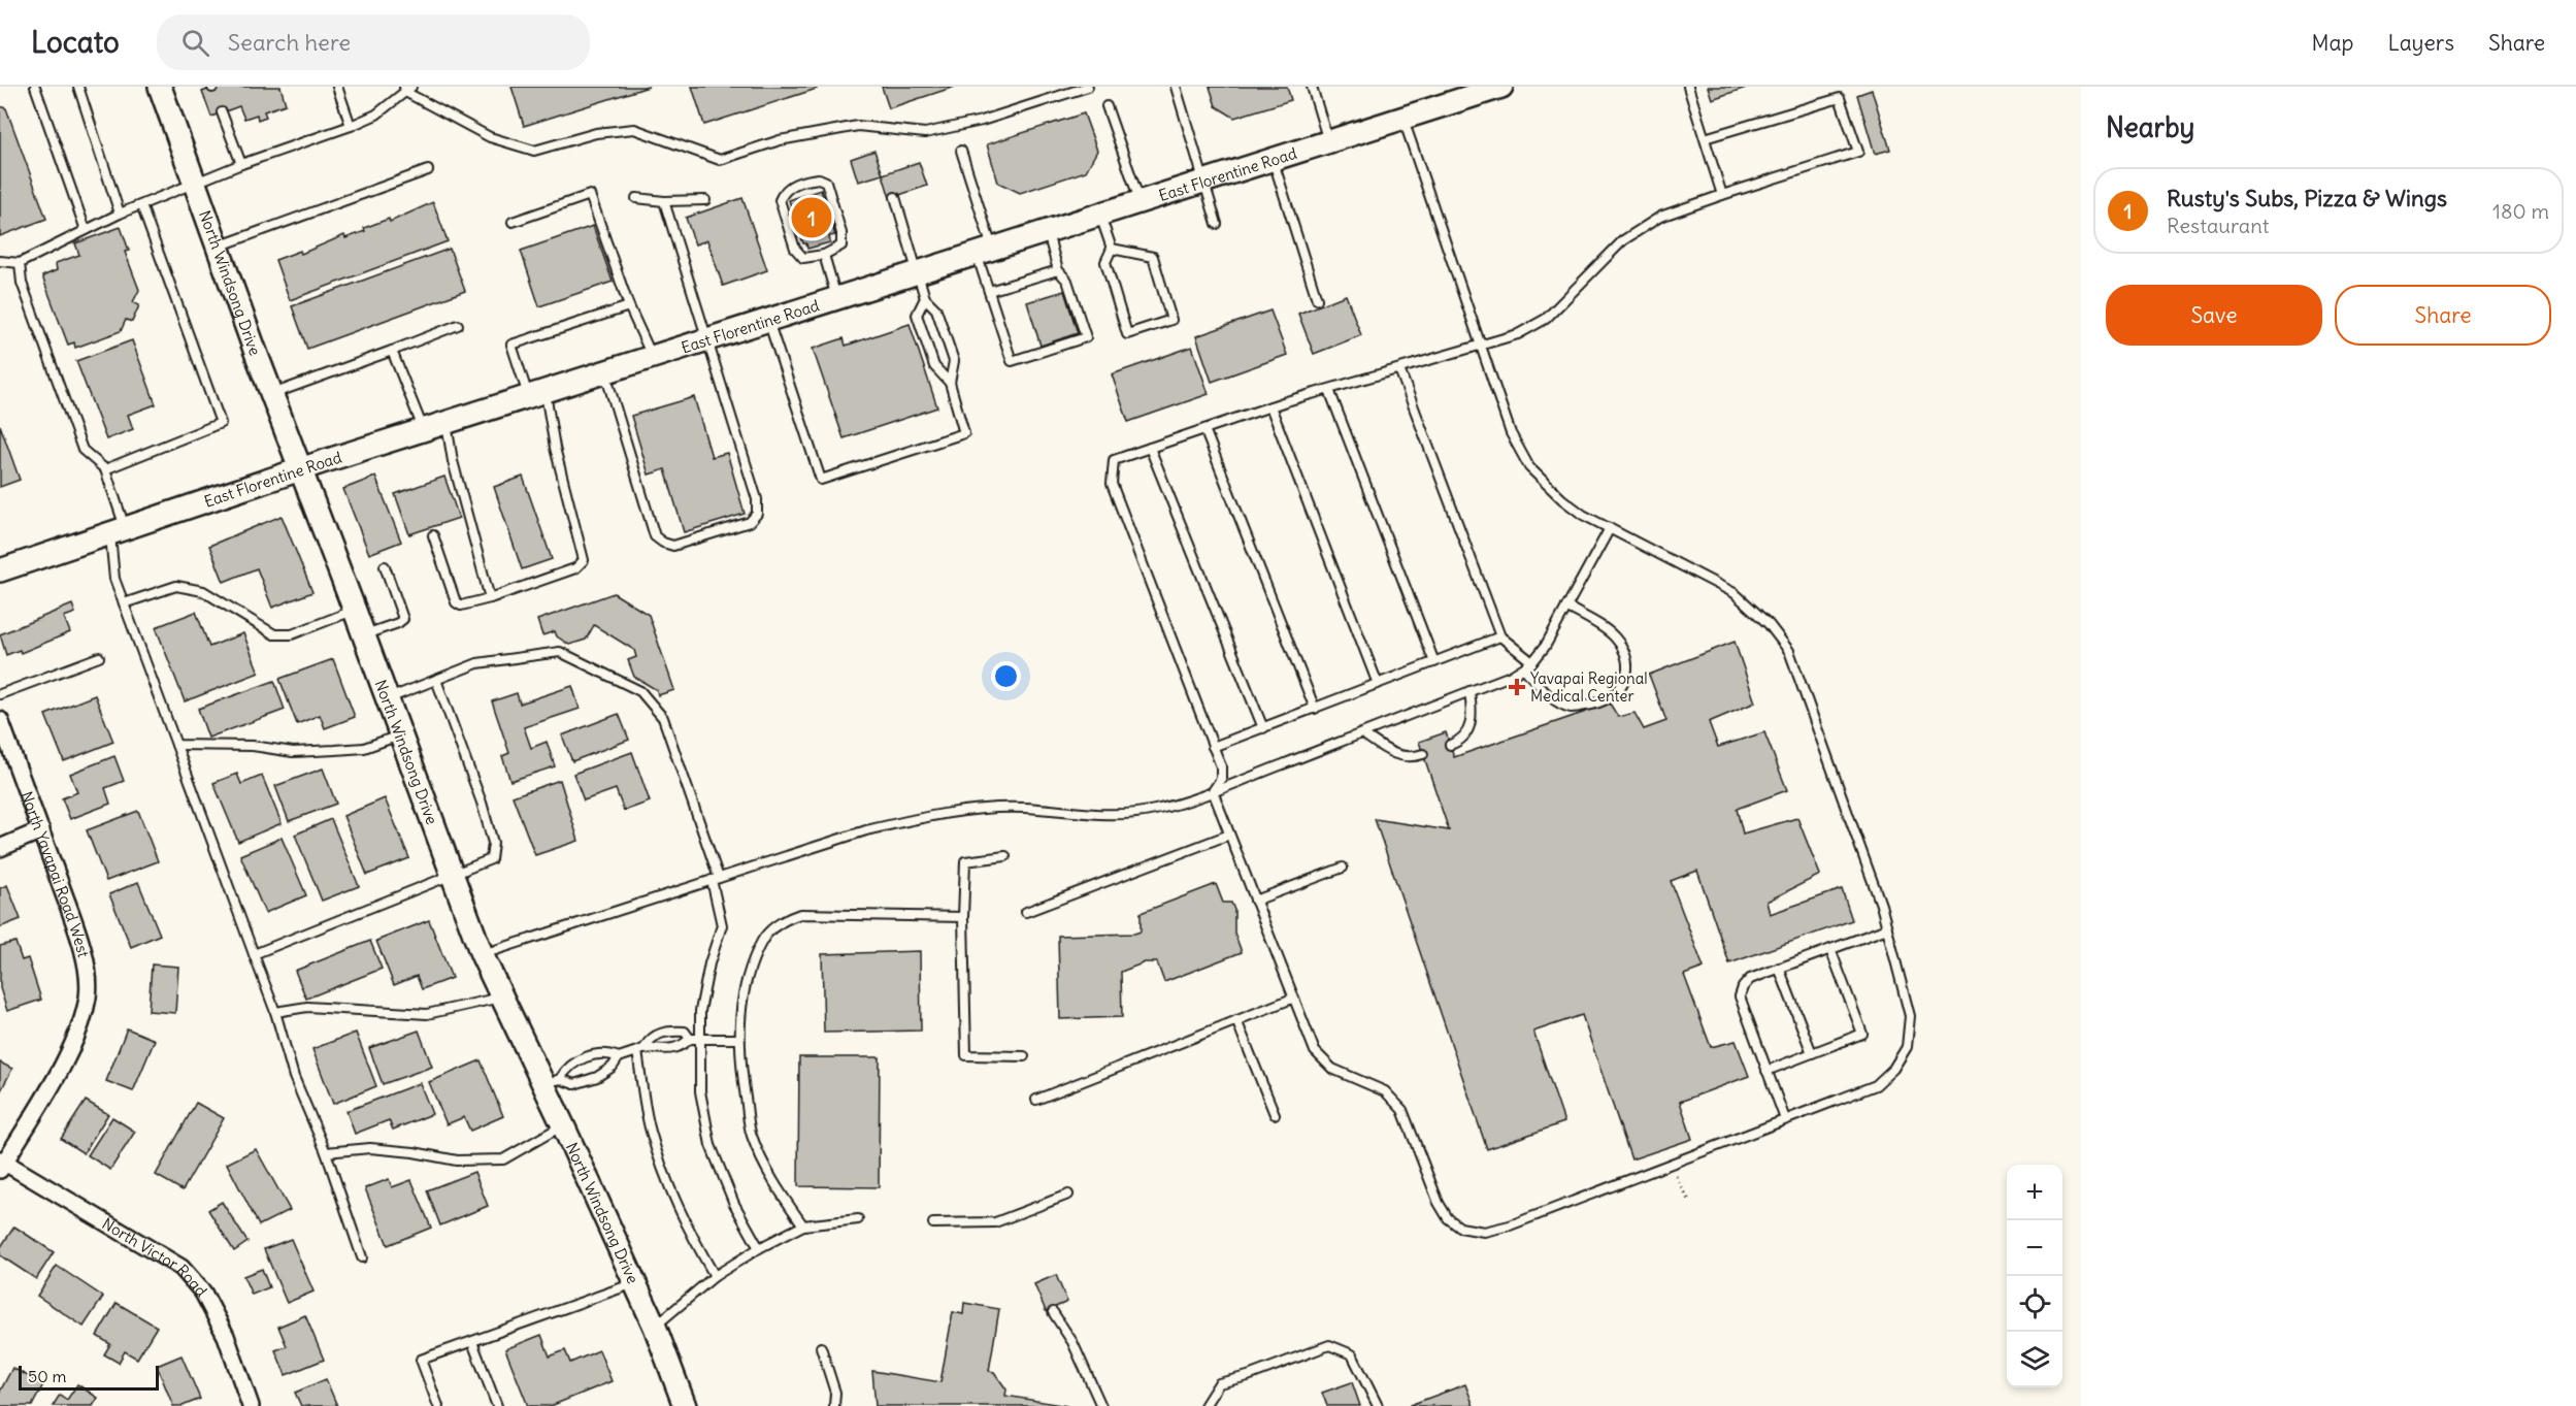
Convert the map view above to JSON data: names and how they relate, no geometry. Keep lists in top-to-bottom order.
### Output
{
  "streets": {
    "street": [
      "East Florentine Road",
      "North Windsong Drive",
      "North Yavapai Road West",
      "North Victor Road"
    ]
  },
  "crossings": [
    ["East Florentine Road", "North Windsong Drive"],
    ["North Yavapai Road West", "North Victor Road"]
  ],
  "places": {
    "health": ["Yavapai Regional Medical Center"]
  },
  "scale_bar": "50 m",
  "page": {
    "header": "Locato",
    "search": "Search here",
    "nav": ["Map", "Layers", "Share"],
    "heading": "Nearby",
    "list": [
      {
        "mark": "1",
        "name": "Rusty's Subs, Pizza & Wings",
        "note": "Restaurant",
        "value": "180 m"
      }
    ],
    "pins": "1",
    "buttons": ["Save", "Share"],
    "map_buttons": ["+", "−"],
    "scale": "50 m"
  }
}
